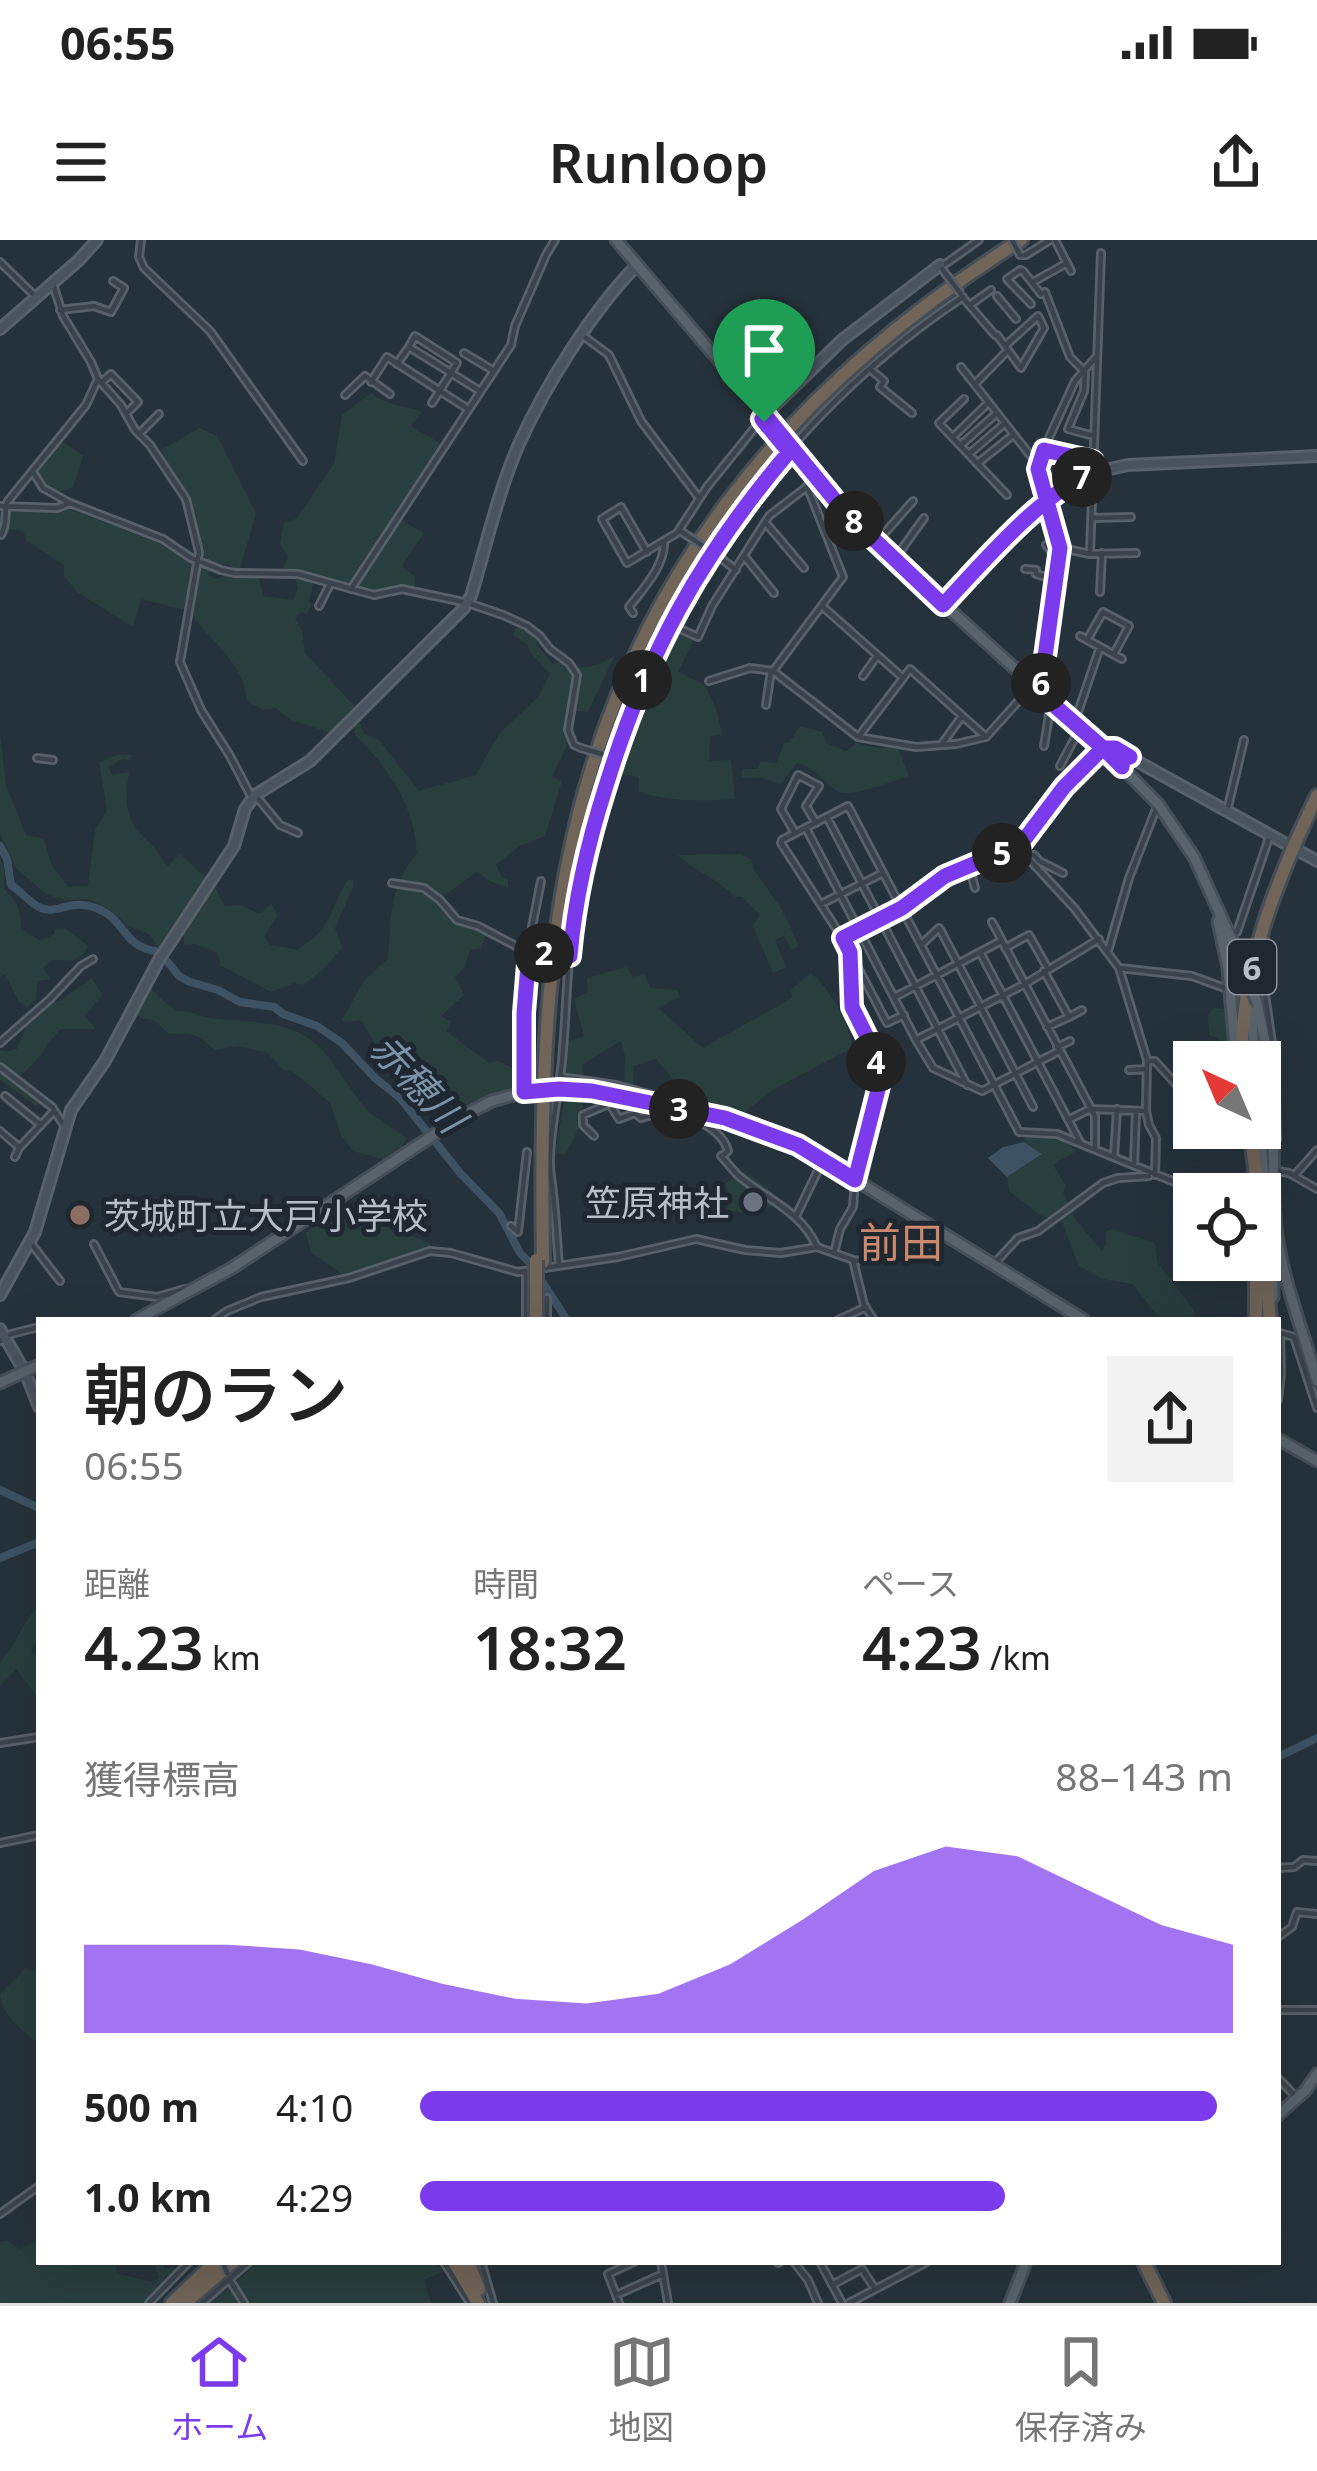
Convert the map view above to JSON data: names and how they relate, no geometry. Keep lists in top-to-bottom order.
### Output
{
  "streets": {
    "highway": ["6"]
  },
  "districts": ["前田"],
  "water": ["赤穂川"],
  "places": ["笠原神社", "茨城町立大戸小学校"],
  "north": "top left",
  "page": {
    "status": "06:55",
    "header": "Runloop",
    "pins": [
      "7",
      "8",
      "1",
      "6",
      "5",
      "2",
      "4",
      "3"
    ],
    "heading": ["朝のラン", "06:55"],
    "stats": [
      ["距離", "4.23 km"],
      ["時間", "18:32"],
      ["ペース", "4:23 /km"]
    ],
    "chart": ["獲得標高", "88–143 m"],
    "list": [
      {
        "name": "500 m",
        "note": "4:10"
      },
      {
        "name": "1.0 km",
        "note": "4:29"
      }
    ],
    "tabs": ["ホーム", "地図", "保存済み"]
  }
}
